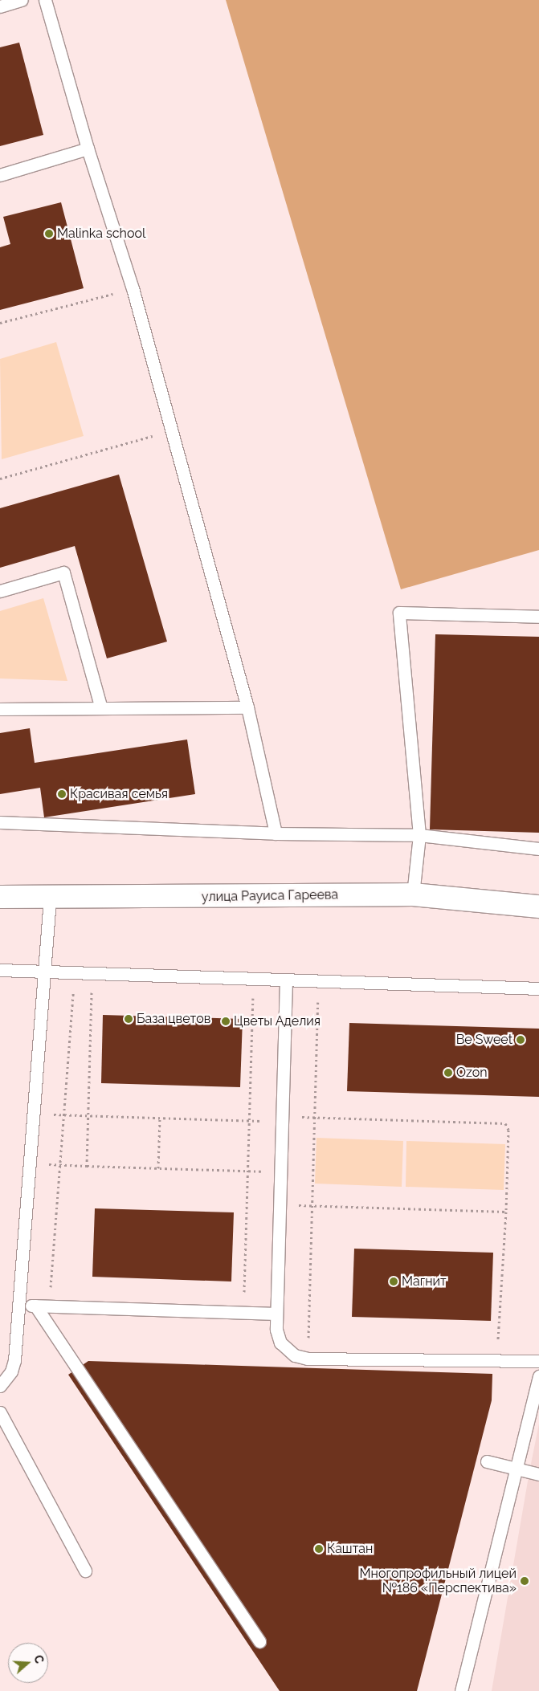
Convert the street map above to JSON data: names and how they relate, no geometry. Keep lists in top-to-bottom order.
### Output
{
  "streets": {
    "street": ["улица Рауиса Гареева"]
  },
  "places": [
    "Malinka school",
    "Красивая семья",
    "База цветов",
    "Цветы Аделия",
    "Be Sweet",
    "Ozon",
    "Магнит",
    "Каштан",
    "Многопрофильный лицей №186 «Перспектива»"
  ],
  "north": "right"
}
